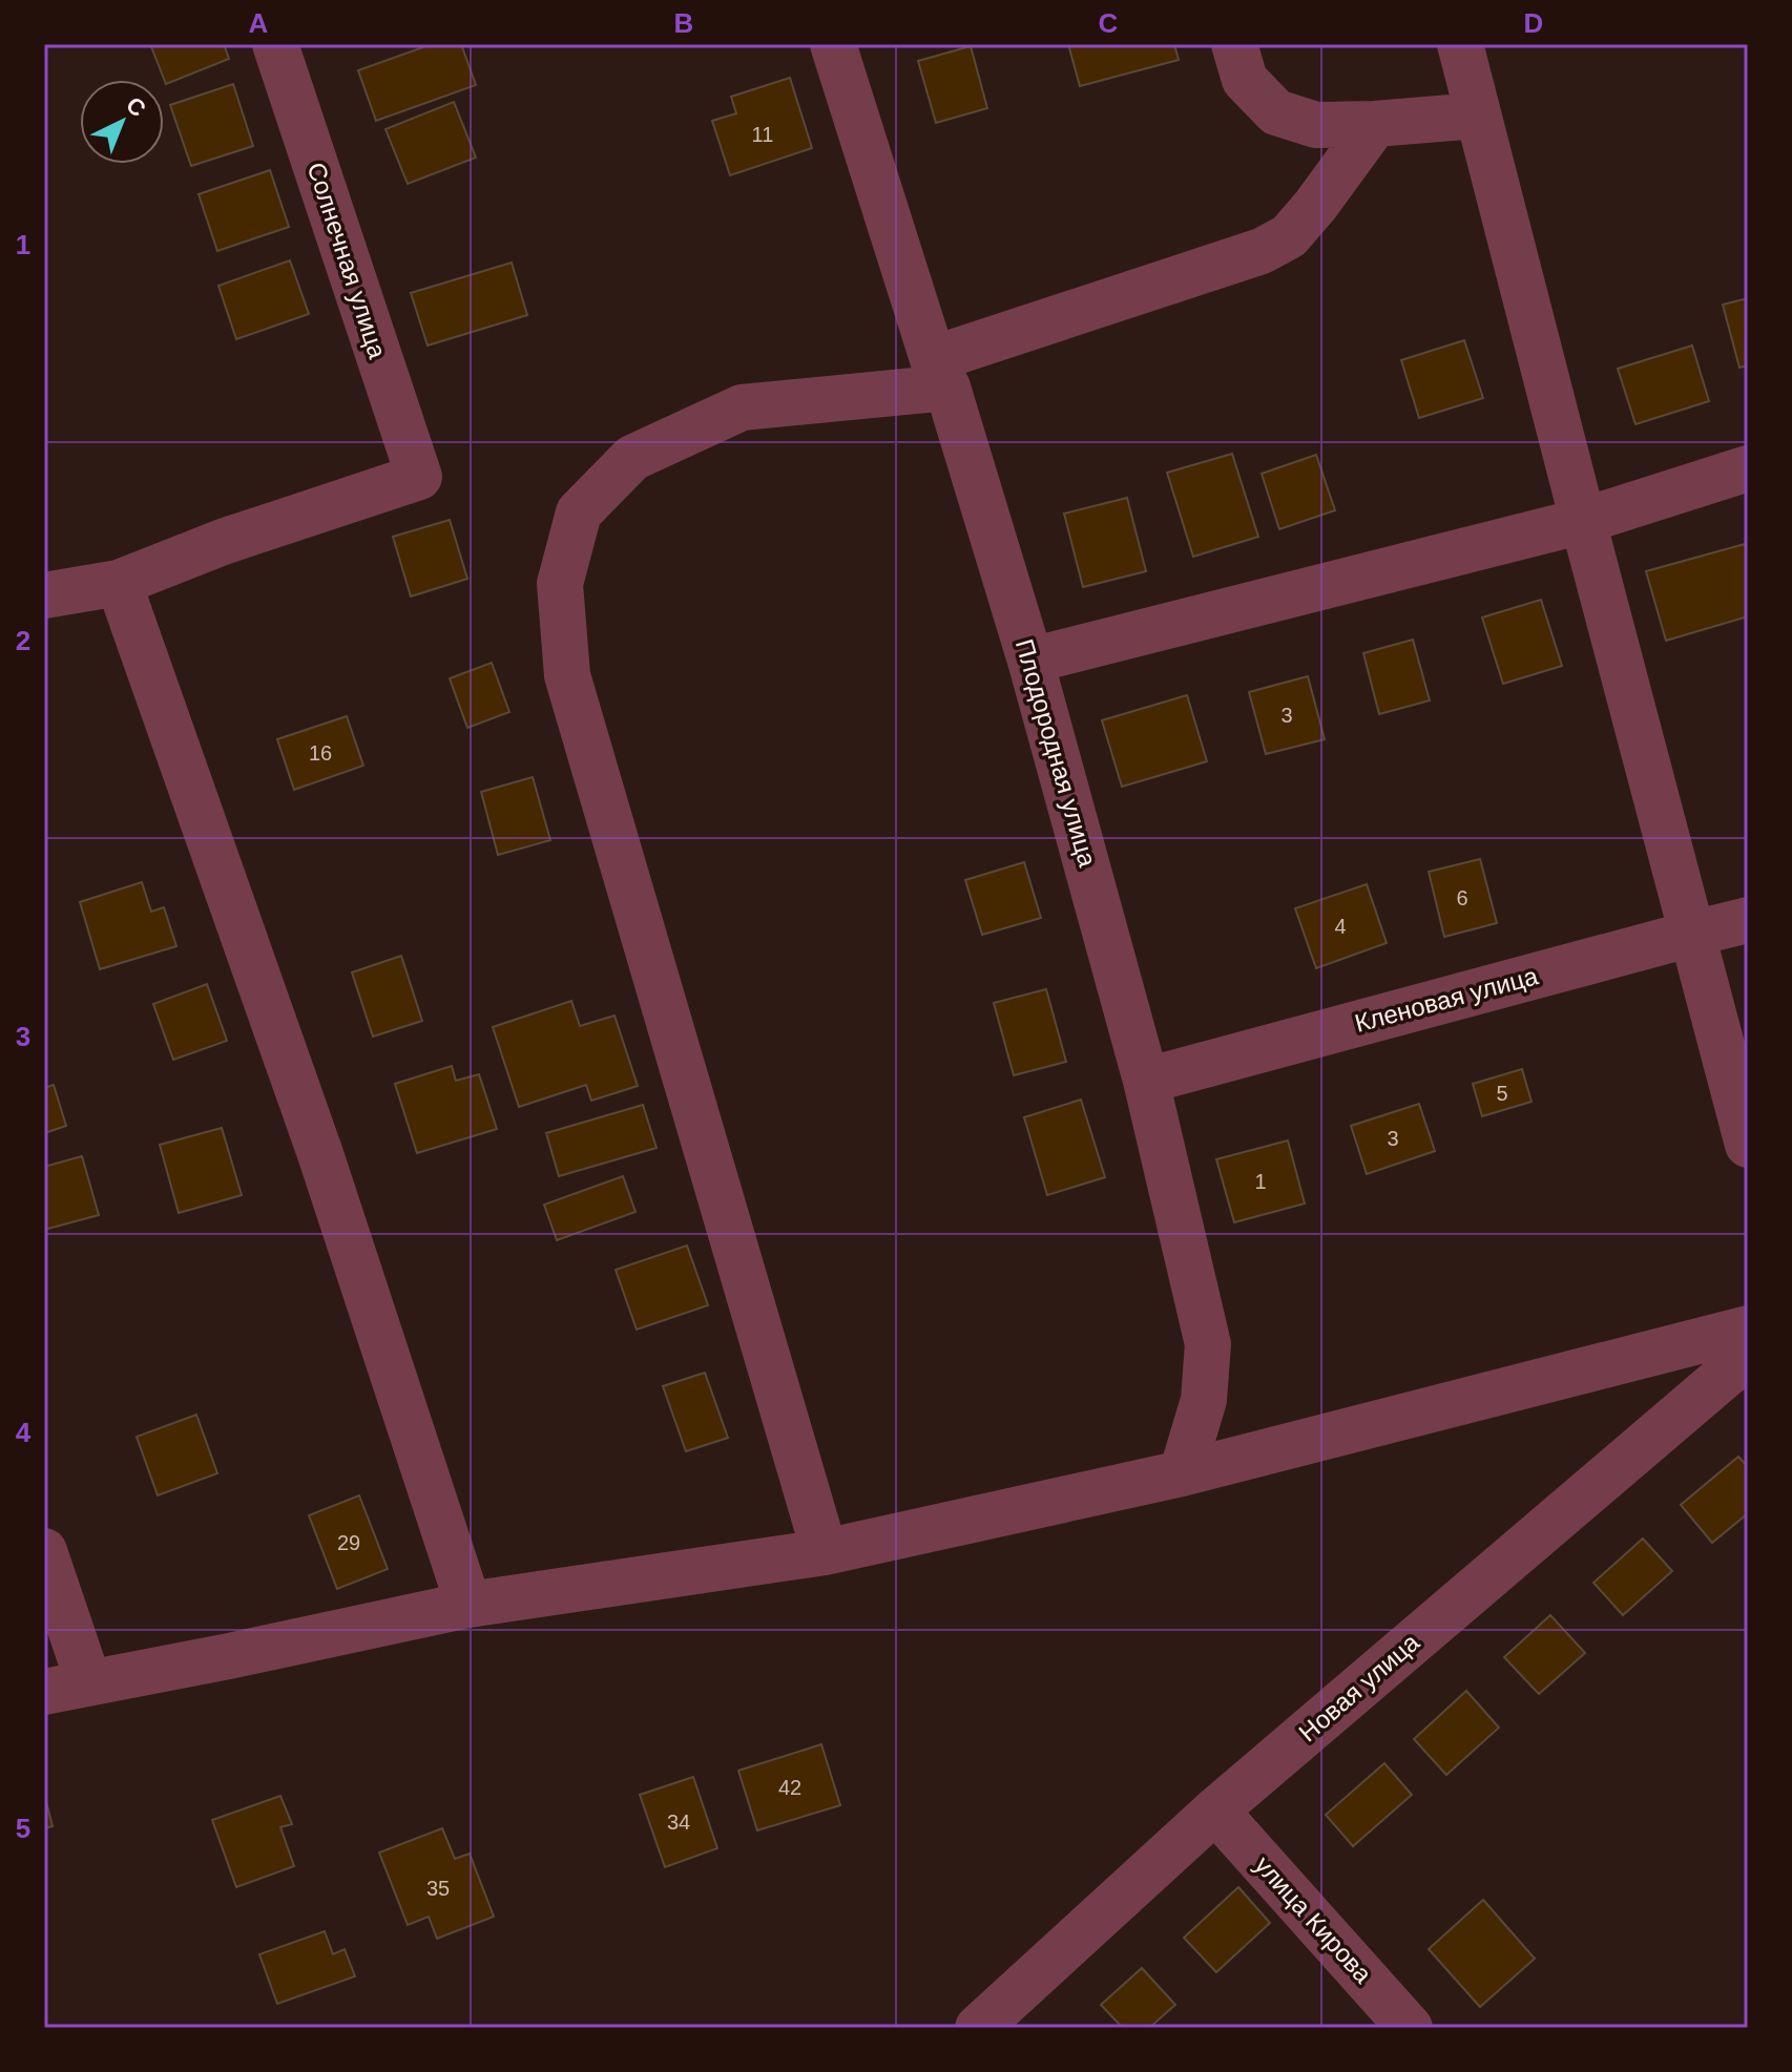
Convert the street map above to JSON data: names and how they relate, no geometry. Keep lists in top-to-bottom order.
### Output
{
  "streets": {
    "street": [
      "Солнечная улица",
      "Плодородная улица",
      "Кленовая улица",
      "Новая улица",
      "улица Кирова"
    ]
  },
  "crossings": [
    ["Плодородная улица", "Кленовая улица"],
    ["Новая улица", "улица Кирова"]
  ],
  "house_numbers": [
    "11",
    "3",
    "16",
    "6",
    "4",
    "5",
    "3",
    "1",
    "29",
    "42",
    "34",
    "35"
  ],
  "north": "top right",
  "grid": {
    "columns": [
      "A",
      "B",
      "C",
      "D"
    ],
    "rows": [
      "1",
      "2",
      "3",
      "4",
      "5"
    ]
  }
}
